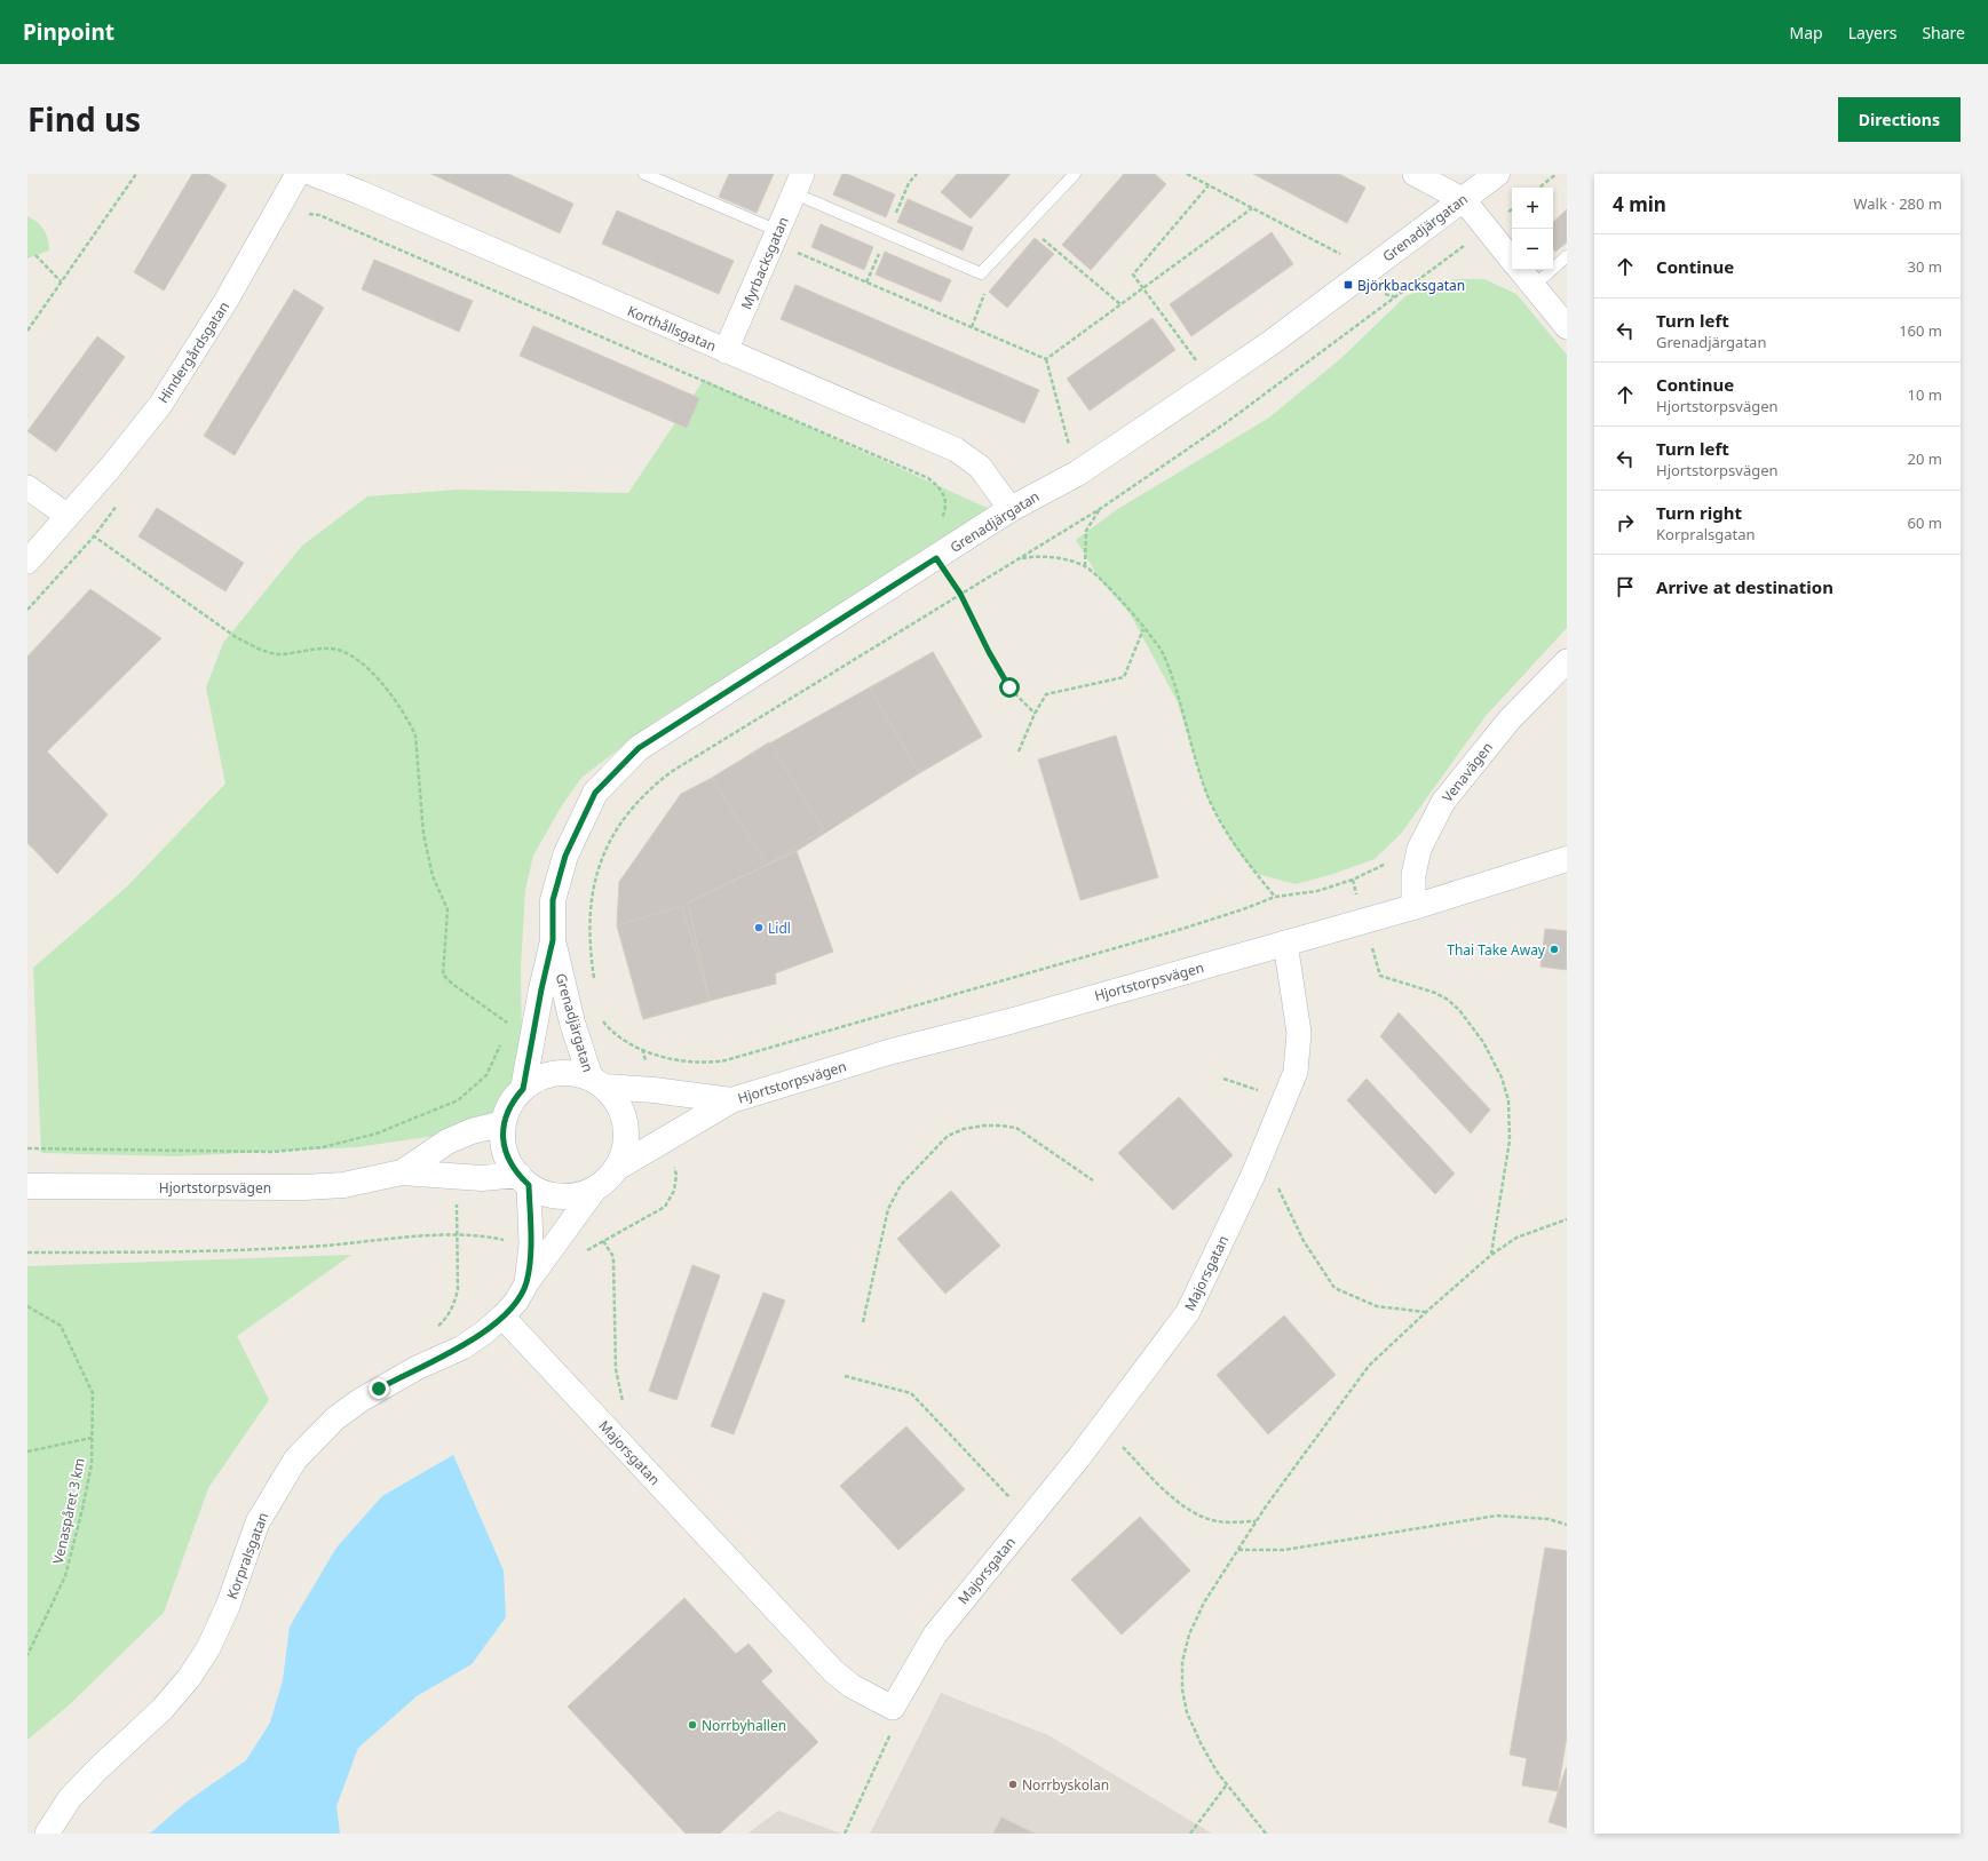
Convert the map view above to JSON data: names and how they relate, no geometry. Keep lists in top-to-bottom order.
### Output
{
  "streets": {
    "street": [
      "Grenadjärgatan",
      "Myrbacksgatan",
      "Korthållsgatan",
      "Hindergårdsgatan",
      "Venavägen",
      "Hjortstorpsvägen",
      "Majorsgatan",
      "Korpralsgatan"
    ],
    "path": ["Venaspåret 3 km"]
  },
  "crossings": [
    ["Grenadjärgatan", "Korthållsgatan"],
    ["Grenadjärgatan", "Hjortstorpsvägen"],
    ["Grenadjärgatan", "Korpralsgatan"],
    ["Myrbacksgatan", "Korthållsgatan"],
    ["Venavägen", "Hjortstorpsvägen"],
    ["Hjortstorpsvägen", "Majorsgatan"],
    ["Hjortstorpsvägen", "Korpralsgatan"],
    ["Majorsgatan", "Korpralsgatan"]
  ],
  "places": {
    "transit": ["Björkbacksgatan"],
    "other": [
      "Lidl",
      "Thai Take Away",
      "Norrbyhallen",
      "Norrbyskolan"
    ]
  },
  "page": {
    "header": "Pinpoint",
    "nav": ["Map", "Layers", "Share"],
    "title": "Find us",
    "buttons": "Directions",
    "heading": ["4 min", "Walk · 280 m"],
    "map_buttons": ["+", "−"],
    "list": [
      ["Continue", "30 m"],
      ["Turn left", "Grenadjärgatan", "160 m"],
      ["Continue", "Hjortstorpsvägen", "10 m"],
      ["Turn left", "Hjortstorpsvägen", "20 m"],
      ["Turn right", "Korpralsgatan", "60 m"],
      "Arrive at destination"
    ]
  }
}
